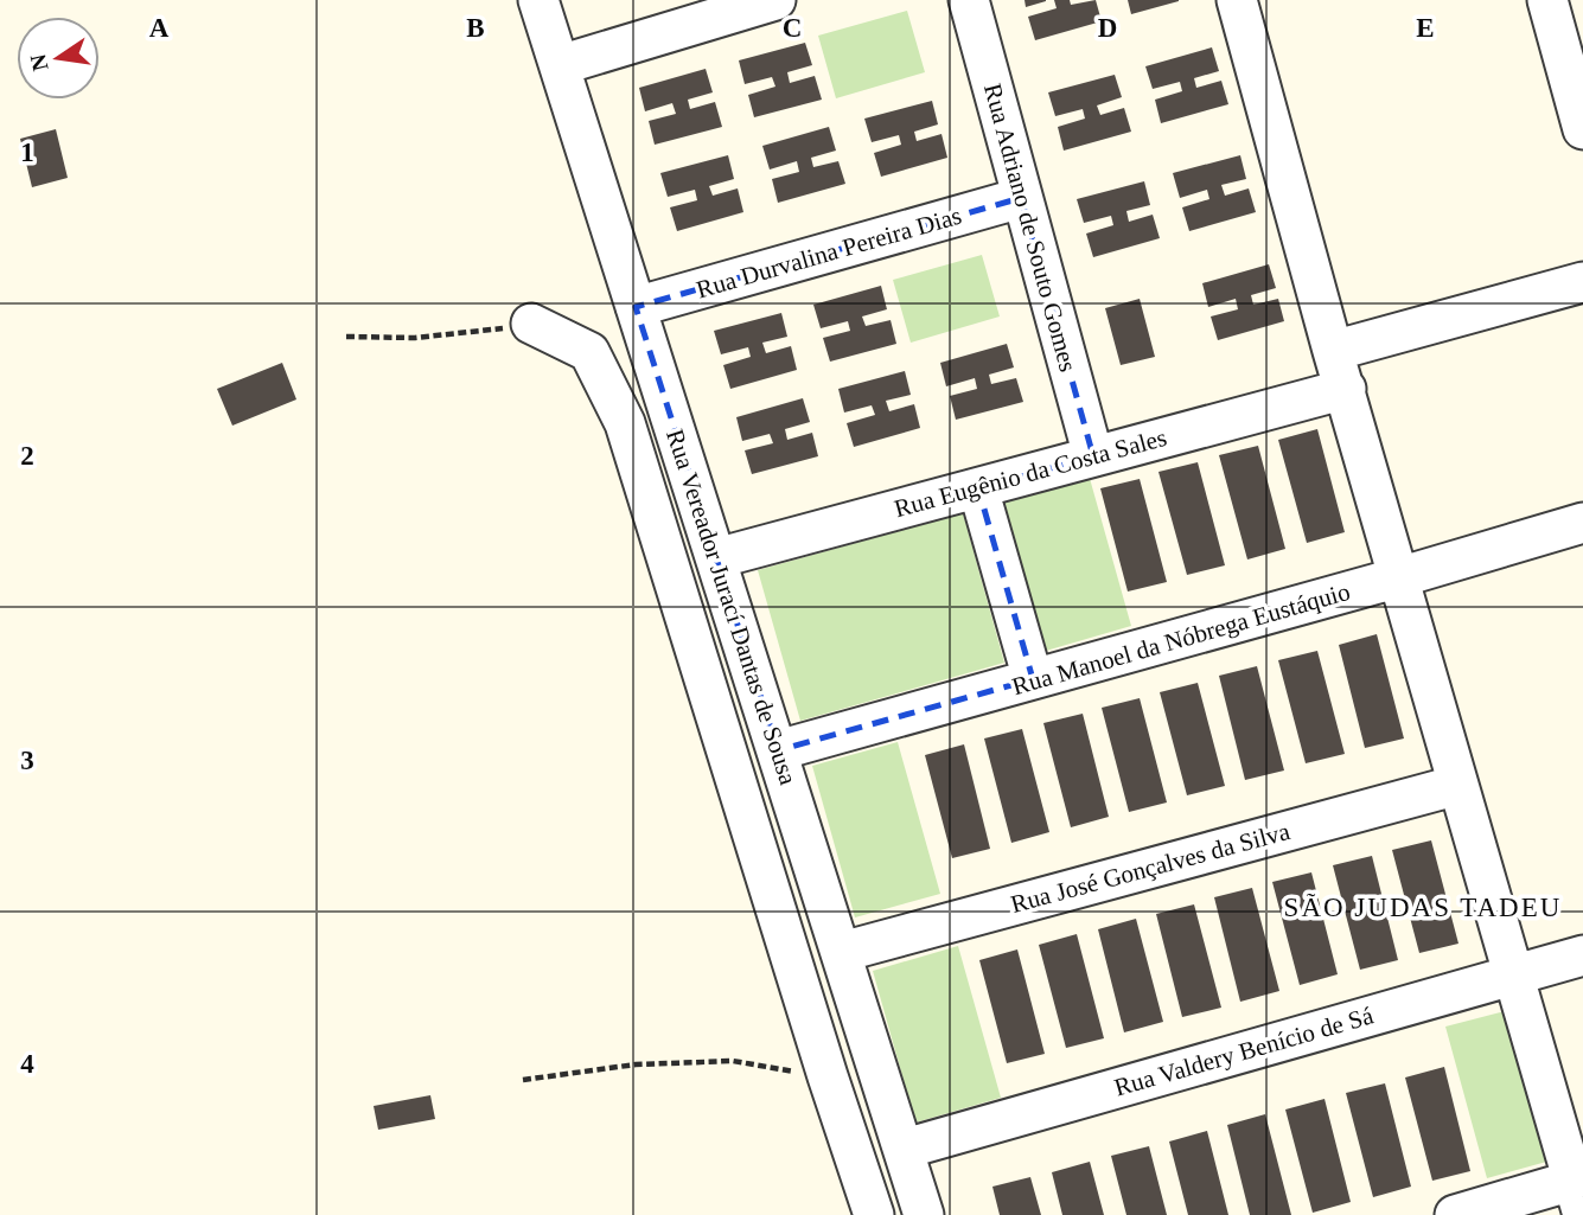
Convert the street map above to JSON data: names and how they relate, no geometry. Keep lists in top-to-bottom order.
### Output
{
  "streets": {
    "street": [
      "Rua Adriano de Souto Gomes",
      "Rua Durvalina Pereira Dias",
      "Rua Eugênio da Costa Sales",
      "Rua Vereador Jurací Dantas de Sousa",
      "Rua Manoel da Nóbrega Eustáquio",
      "Rua José Gonçalves da Silva",
      "Rua Valdery Benício de Sá"
    ]
  },
  "crossings": [
    ["Rua Adriano de Souto Gomes", "Rua Durvalina Pereira Dias"],
    ["Rua Adriano de Souto Gomes", "Rua Eugênio da Costa Sales"],
    ["Rua Durvalina Pereira Dias", "Rua Vereador Jurací Dantas de Sousa"],
    ["Rua Eugênio da Costa Sales", "Rua Vereador Jurací Dantas de Sousa"],
    ["Rua Vereador Jurací Dantas de Sousa", "Rua Manoel da Nóbrega Eustáquio"],
    ["Rua Vereador Jurací Dantas de Sousa", "Rua José Gonçalves da Silva"],
    ["Rua Vereador Jurací Dantas de Sousa", "Rua Valdery Benício de Sá"]
  ],
  "districts": ["SÃO JUDAS TADEU"],
  "north": "left",
  "grid": {
    "columns": [
      "A",
      "B",
      "C",
      "D",
      "E"
    ],
    "rows": [
      "1",
      "2",
      "3",
      "4"
    ]
  }
}
